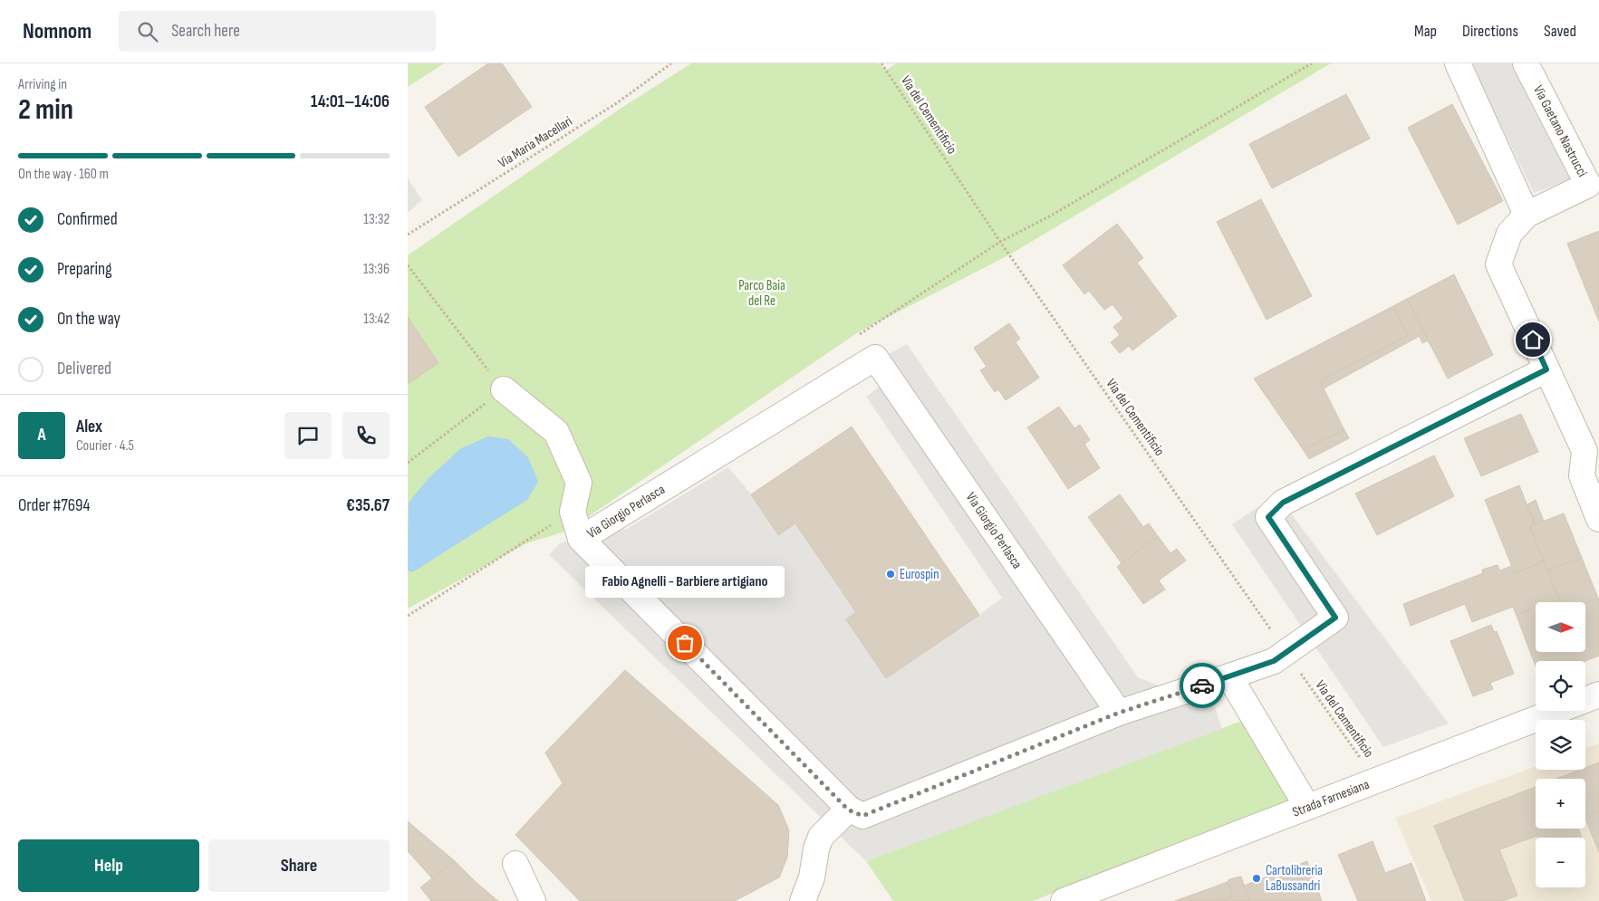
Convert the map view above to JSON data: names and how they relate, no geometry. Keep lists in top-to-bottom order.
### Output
{
  "streets": {
    "street": ["Via Gaetano Nastrucci", "Via Giorgio Perlasca", "Strada Farnesiana"],
    "path": ["Via del Cementificio", "Via Maria Macellari"]
  },
  "crossings": [
    ["Via del Cementificio", "Strada Farnesiana"]
  ],
  "parks": ["Parco Baia del Re"],
  "places": ["Eurospin", "Fabio Agnelli - Barbiere artigiano", "Cartolibreria LaBussandri"],
  "north": "right",
  "page": {
    "header": "Nomnom",
    "search": "Search here",
    "nav": ["Map", "Directions", "Saved"],
    "heading": ["2 min", "Arriving in", "14:01–14:06"],
    "panel": [
      "Alex",
      "Courier · 4.5",
      "Order #7694",
      "€35.67"
    ],
    "bar": "On the way · 160 m",
    "list": [
      ["Confirmed", "13:32"],
      ["Preparing", "13:36"],
      ["On the way", "13:42"],
      "Delivered"
    ],
    "round": "A",
    "bubble": "Fabio Agnelli - Barbiere artigiano",
    "map_buttons": ["+", "−"],
    "buttons": ["Help", "Share"]
  }
}
